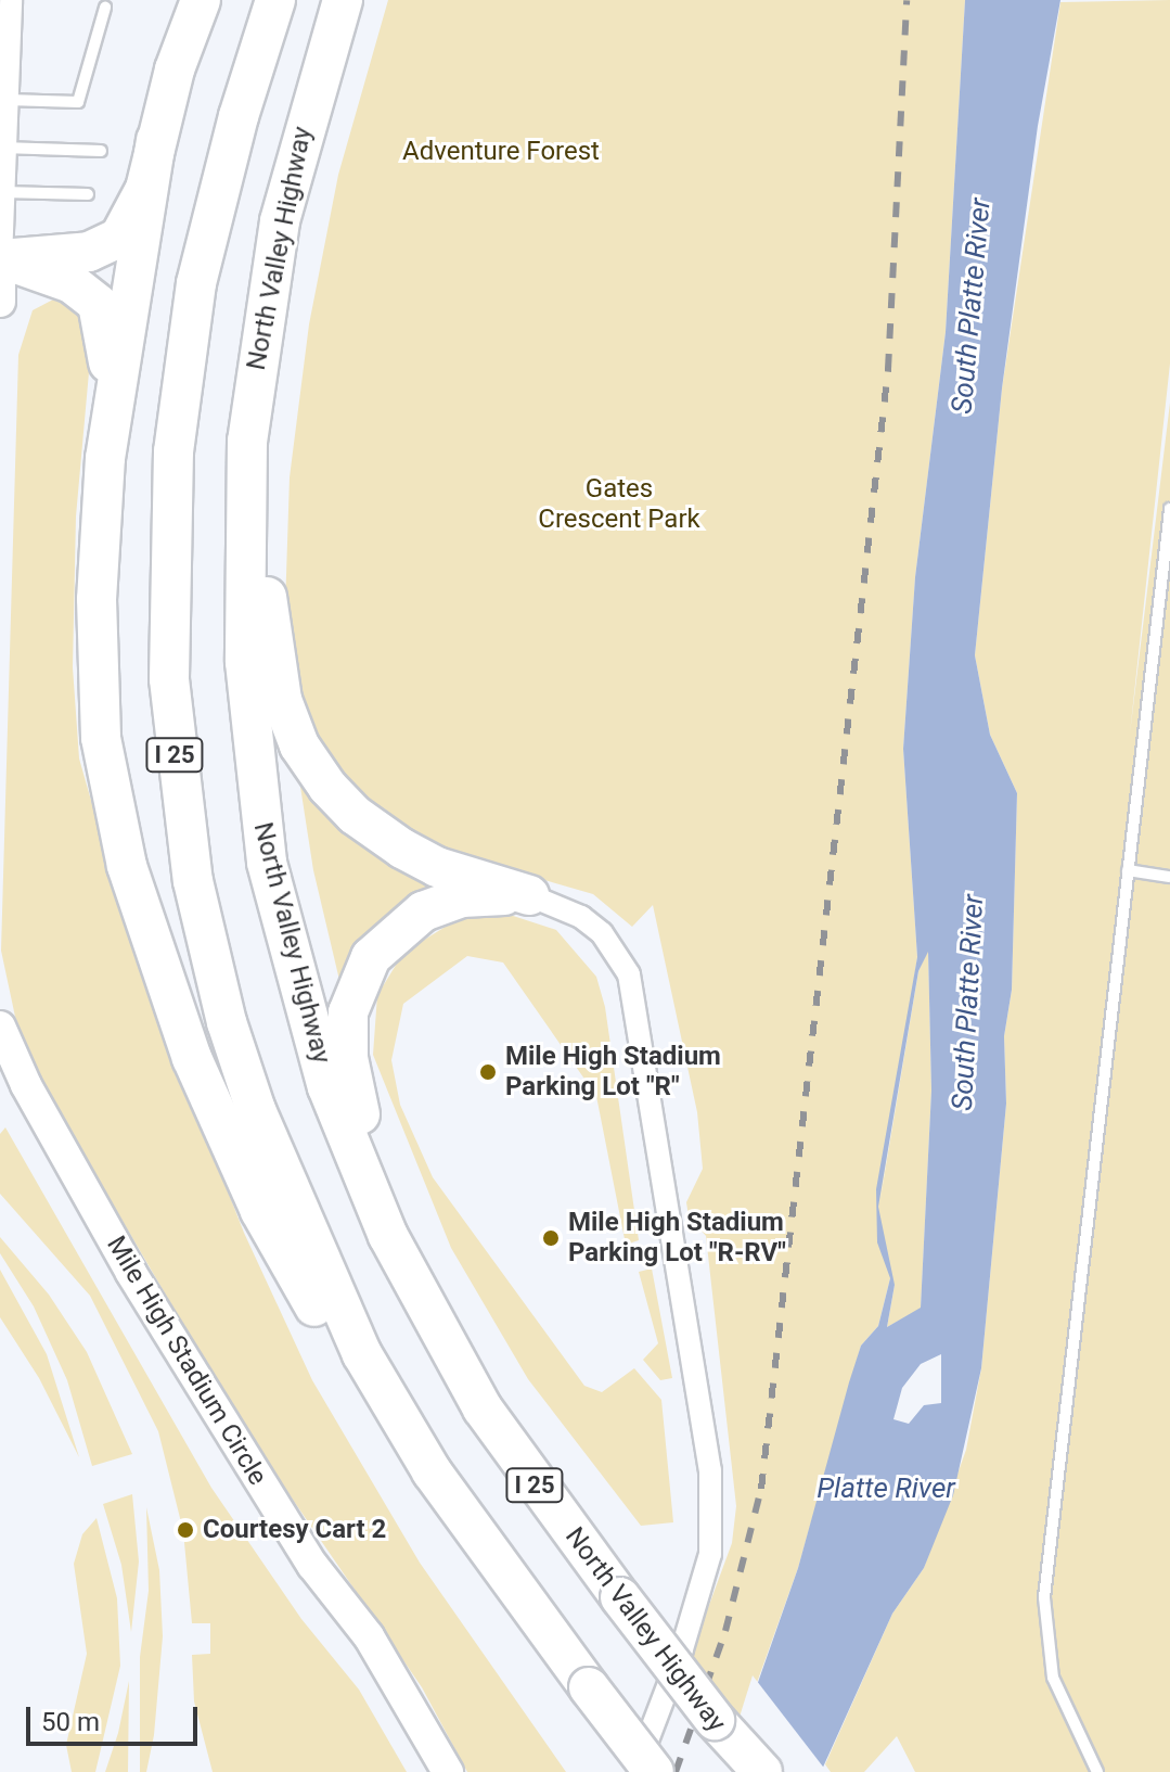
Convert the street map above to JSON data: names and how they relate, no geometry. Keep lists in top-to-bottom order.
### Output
{
  "streets": {
    "highway": ["North Valley Highway", "I 25"],
    "street": ["Mile High Stadium Circle"]
  },
  "water": ["South Platte River", "Platte River"],
  "parks": ["Adventure Forest", "Gates Crescent Park"],
  "places": ["Mile High Stadium Parking Lot \"R\"", "Mile High Stadium Parking Lot \"R-RV\"", "Courtesy Cart 2"],
  "scale_bar": "50 m"
}
